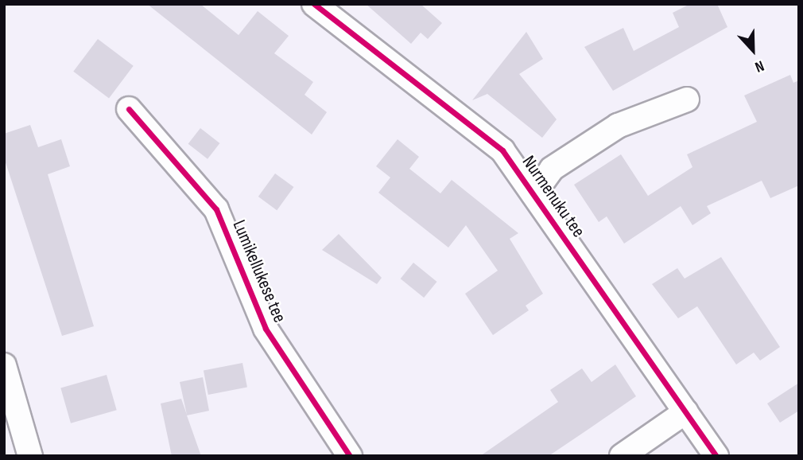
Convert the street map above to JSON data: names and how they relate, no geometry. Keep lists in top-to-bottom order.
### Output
{
  "streets": {
    "street": ["Nurmenuku tee", "Lumikellukese tee"]
  },
  "north": "bottom"
}
